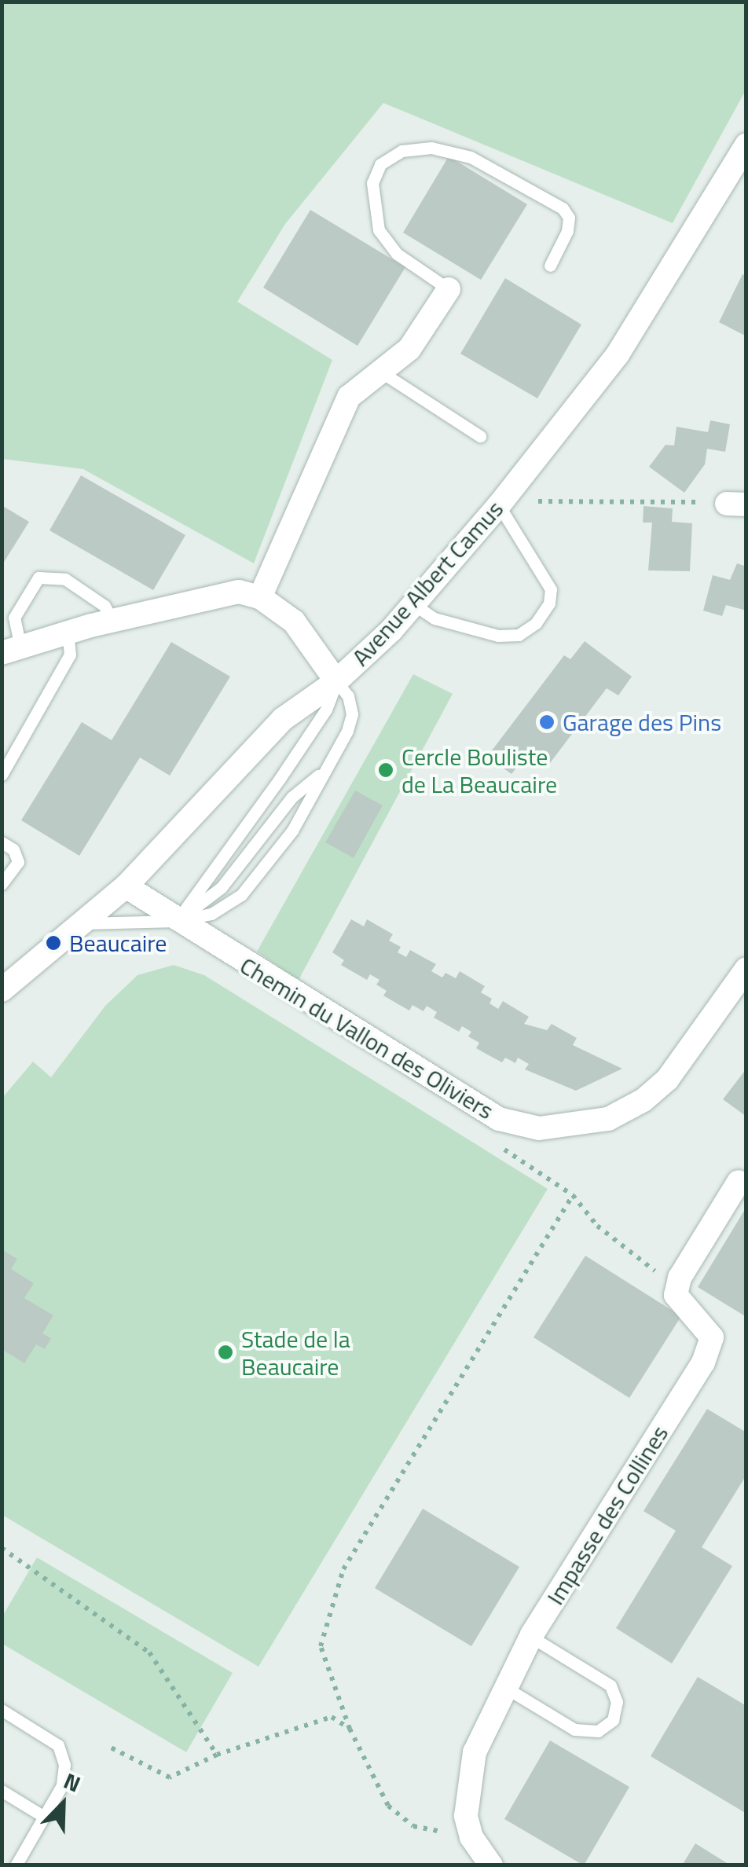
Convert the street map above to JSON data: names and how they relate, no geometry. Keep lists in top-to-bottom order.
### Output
{
  "streets": {
    "street": ["Avenue Albert Camus", "Chemin du Vallon des Oliviers", "Impasse des Collines"]
  },
  "crossings": [
    ["Avenue Albert Camus", "Chemin du Vallon des Oliviers"]
  ],
  "places": [
    "Garage des Pins",
    "Cercle Bouliste de La Beaucaire",
    "Beaucaire",
    "Stade de la Beaucaire"
  ],
  "north": "top right"
}
